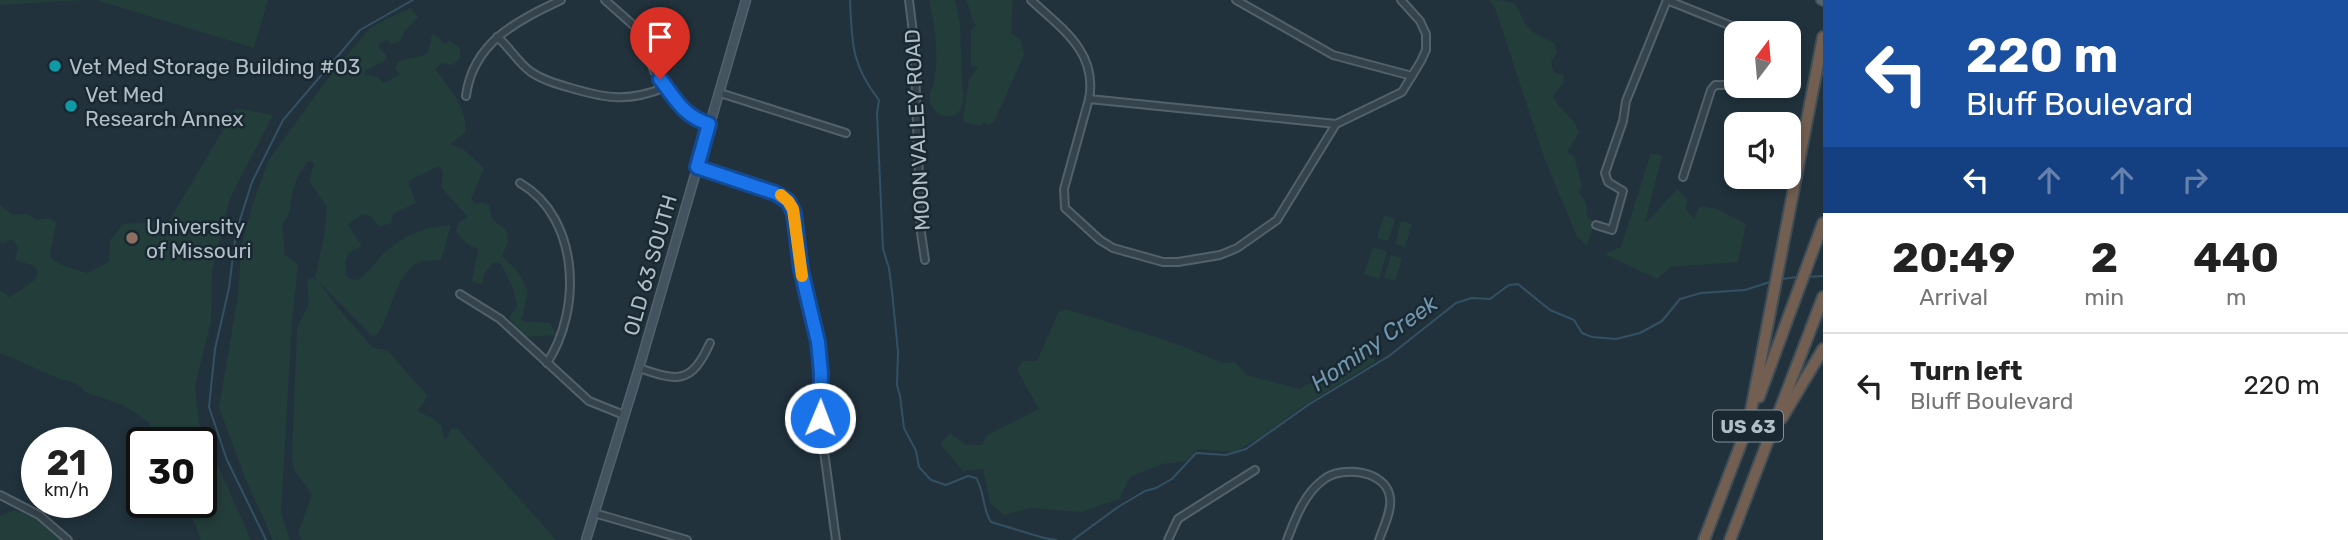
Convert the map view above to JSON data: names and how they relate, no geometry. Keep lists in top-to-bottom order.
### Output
{
  "streets": {
    "highway": ["US 63"],
    "main road": ["OLD 63 SOUTH"],
    "street": ["MOON VALLEY ROAD"]
  },
  "water": ["Hominy Creek"],
  "places": ["Vet Med Storage Building #03", "Vet Med Research Annex", "University of Missouri"],
  "north": "top",
  "page": {
    "turn": ["220 m", "Bluff Boulevard"],
    "eta": [
      "20:49",
      "Arrival",
      "2",
      "min",
      "440",
      "m"
    ],
    "list": [
      {
        "name": "Turn left",
        "note": "Bluff Boulevard",
        "value": "220 m"
      }
    ],
    "speed": "21 km/h",
    "limit": "30"
  }
}
